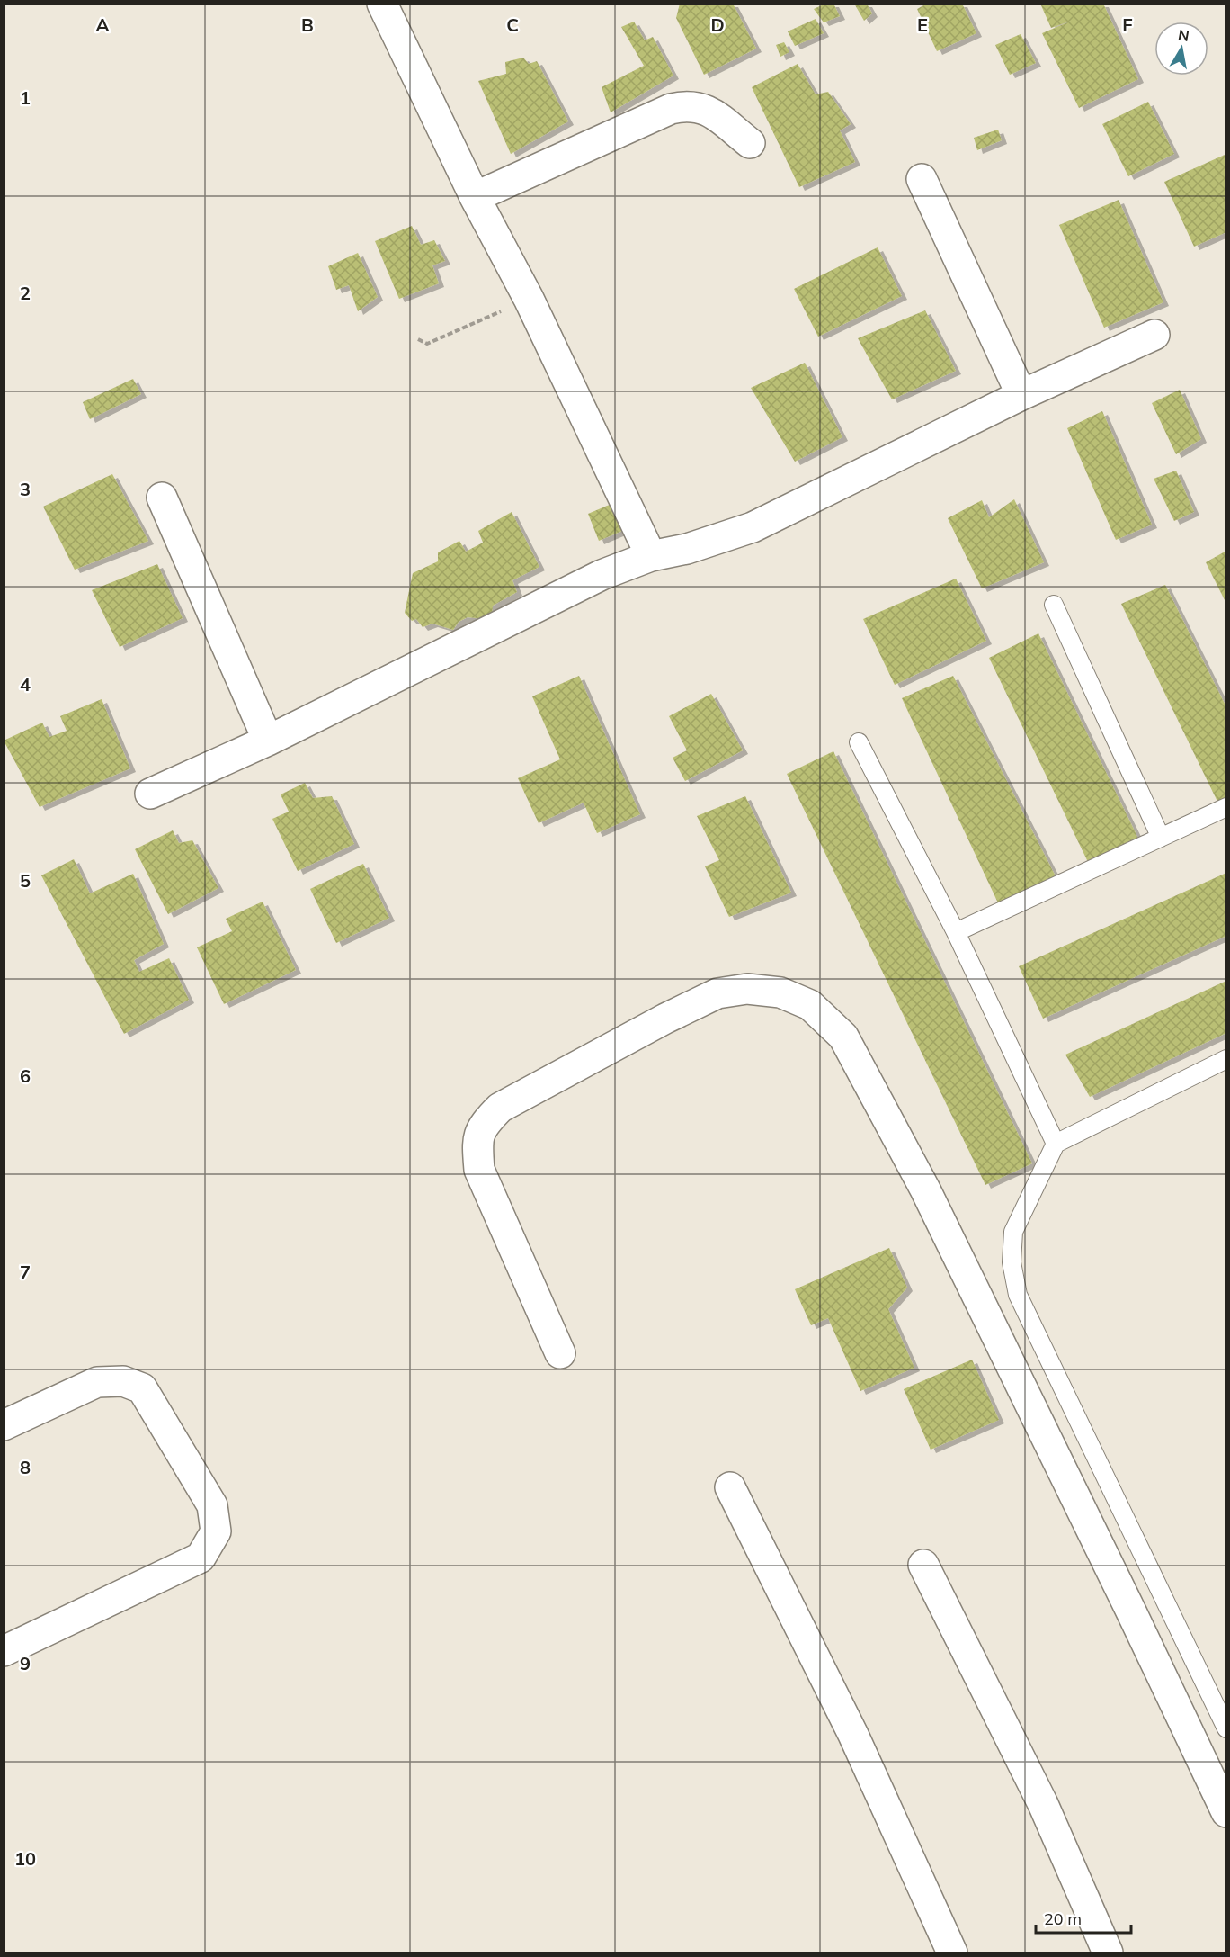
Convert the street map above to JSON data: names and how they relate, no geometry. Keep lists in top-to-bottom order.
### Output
{
  "scale_bar": "20 m",
  "north": "top",
  "grid": {
    "columns": [
      "A",
      "B",
      "C",
      "D",
      "E",
      "F"
    ],
    "rows": [
      "1",
      "2",
      "3",
      "4",
      "5",
      "6",
      "7",
      "8",
      "9",
      "10"
    ]
  }
}
